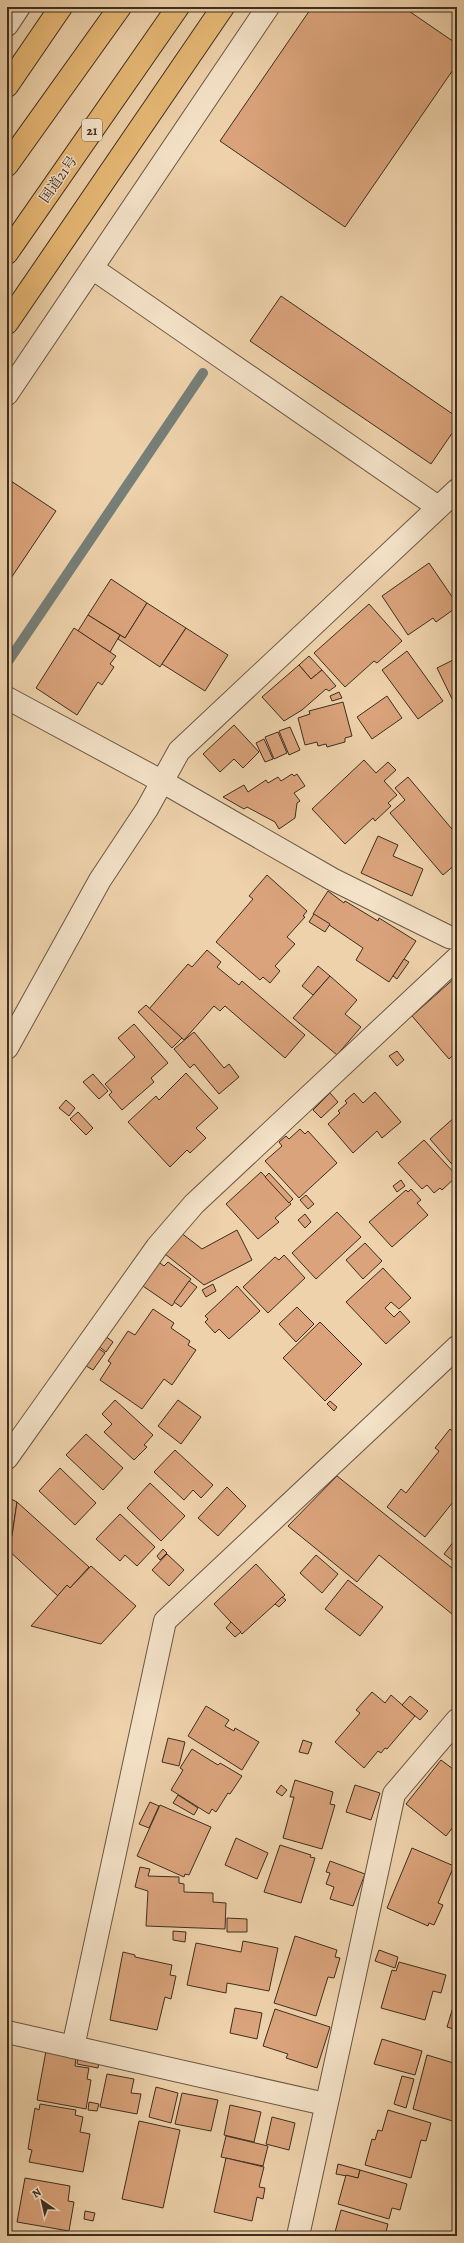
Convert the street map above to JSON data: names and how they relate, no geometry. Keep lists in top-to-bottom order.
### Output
{
  "streets": {
    "highway": ["21", "国道21号"]
  },
  "north": "top left"
}
